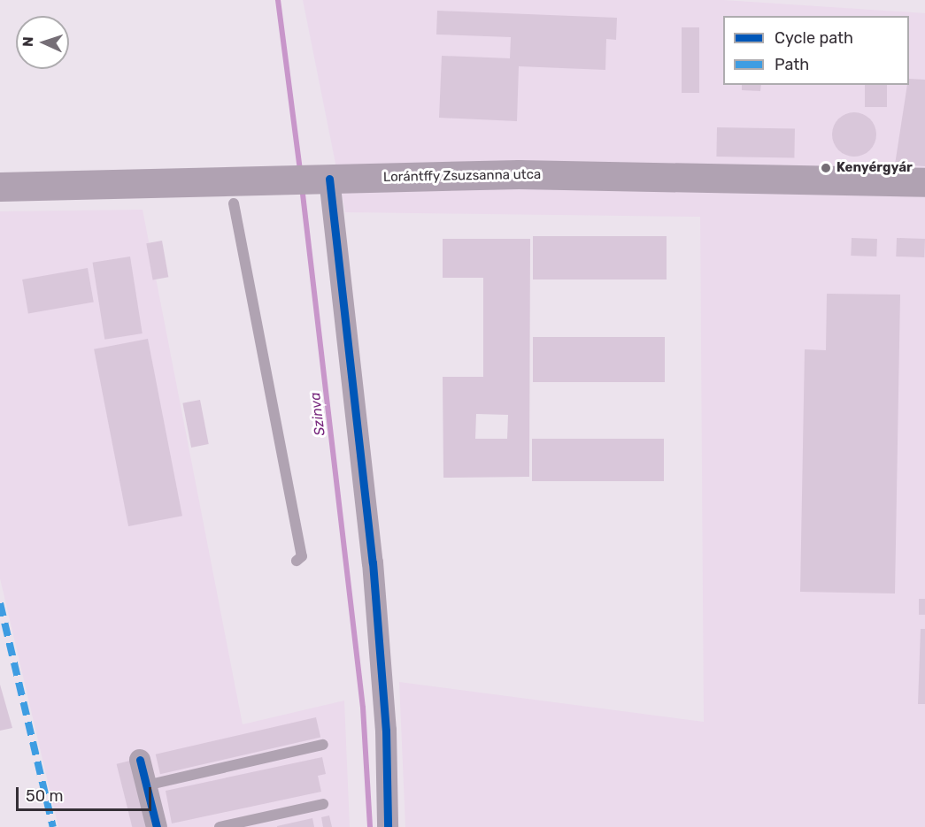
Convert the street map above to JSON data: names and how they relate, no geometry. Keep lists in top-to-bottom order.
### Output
{
  "streets": {
    "main road": ["Lorántffy Zsuzsanna utca"]
  },
  "water": ["Szinva"],
  "places": ["Kenyérgyár"],
  "legend": ["Cycle path", "Path"],
  "scale_bar": "50 m",
  "north": "left"
}
